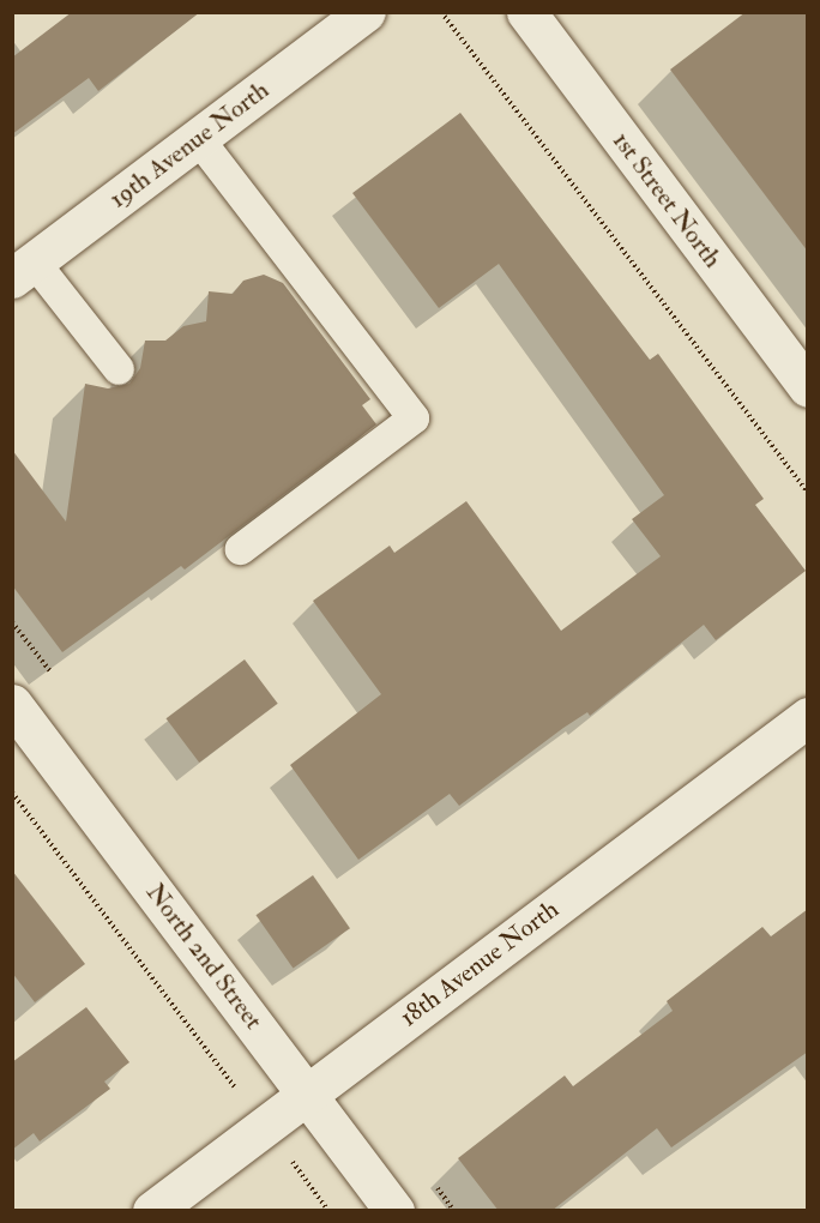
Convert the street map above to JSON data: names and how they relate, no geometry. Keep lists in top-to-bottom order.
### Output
{
  "streets": {
    "street": [
      "19th Avenue North",
      "1st Street North",
      "North 2nd Street",
      "18th Avenue North"
    ]
  },
  "crossings": [
    ["North 2nd Street", "18th Avenue North"]
  ]
}
